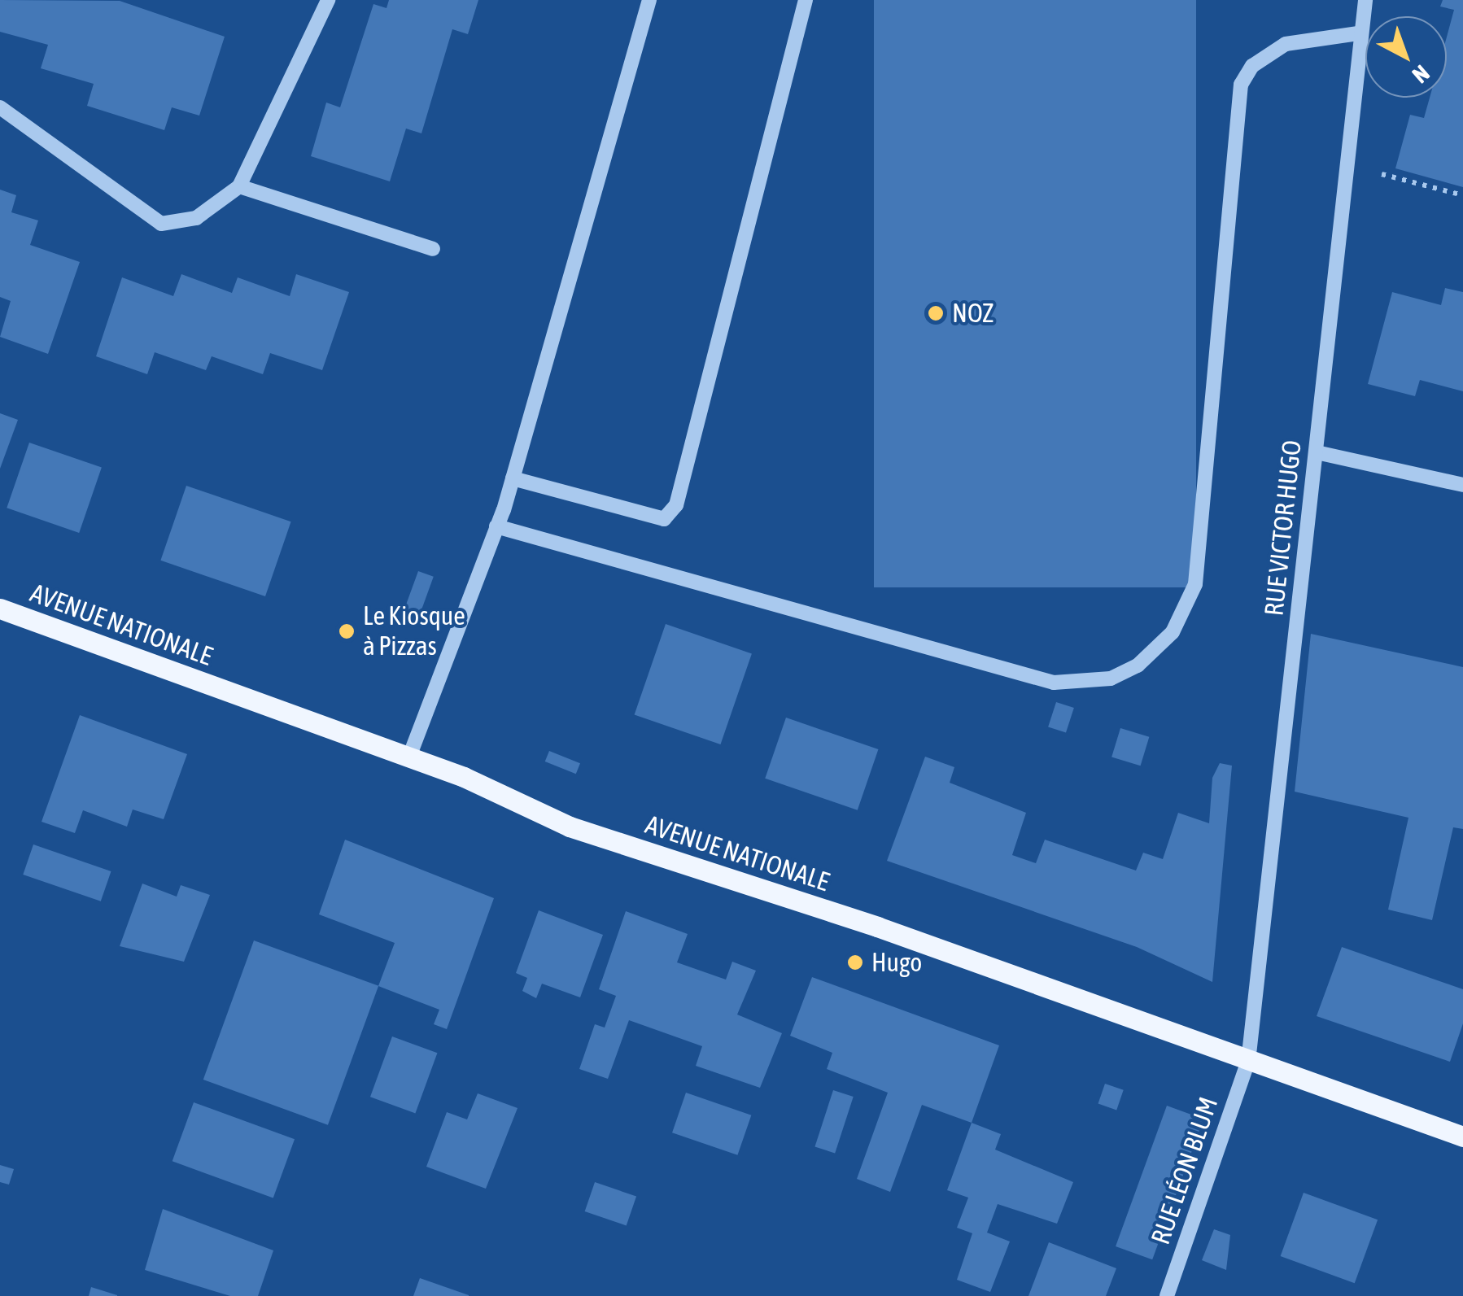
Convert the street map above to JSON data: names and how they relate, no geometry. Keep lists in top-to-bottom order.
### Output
{
  "streets": {
    "main road": ["AVENUE NATIONALE"],
    "street": ["RUE VICTOR HUGO", "RUE LÉON BLUM"]
  },
  "crossings": [
    ["RUE VICTOR HUGO", "AVENUE NATIONALE"],
    ["RUE VICTOR HUGO", "RUE LÉON BLUM"],
    ["AVENUE NATIONALE", "RUE LÉON BLUM"]
  ],
  "places": ["NOZ", "Le Kiosque à Pizzas", "Hugo"],
  "north": "bottom right"
}
